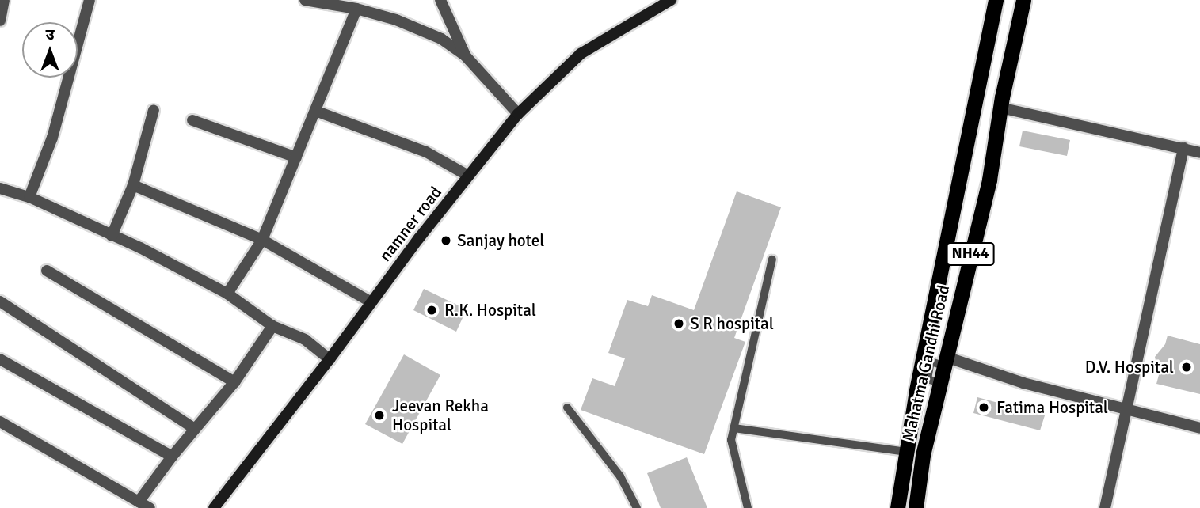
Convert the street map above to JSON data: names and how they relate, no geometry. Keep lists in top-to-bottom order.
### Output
{
  "streets": {
    "highway": ["NH44", "Mahatma Gandhi Road"],
    "main road": ["namner road"]
  },
  "places": [
    "Sanjay hotel",
    "R.K. Hospital",
    "S R hospital",
    "D.V. Hospital",
    "Fatima Hospital",
    "Jeevan Rekha Hospital"
  ],
  "north": "top"
}
